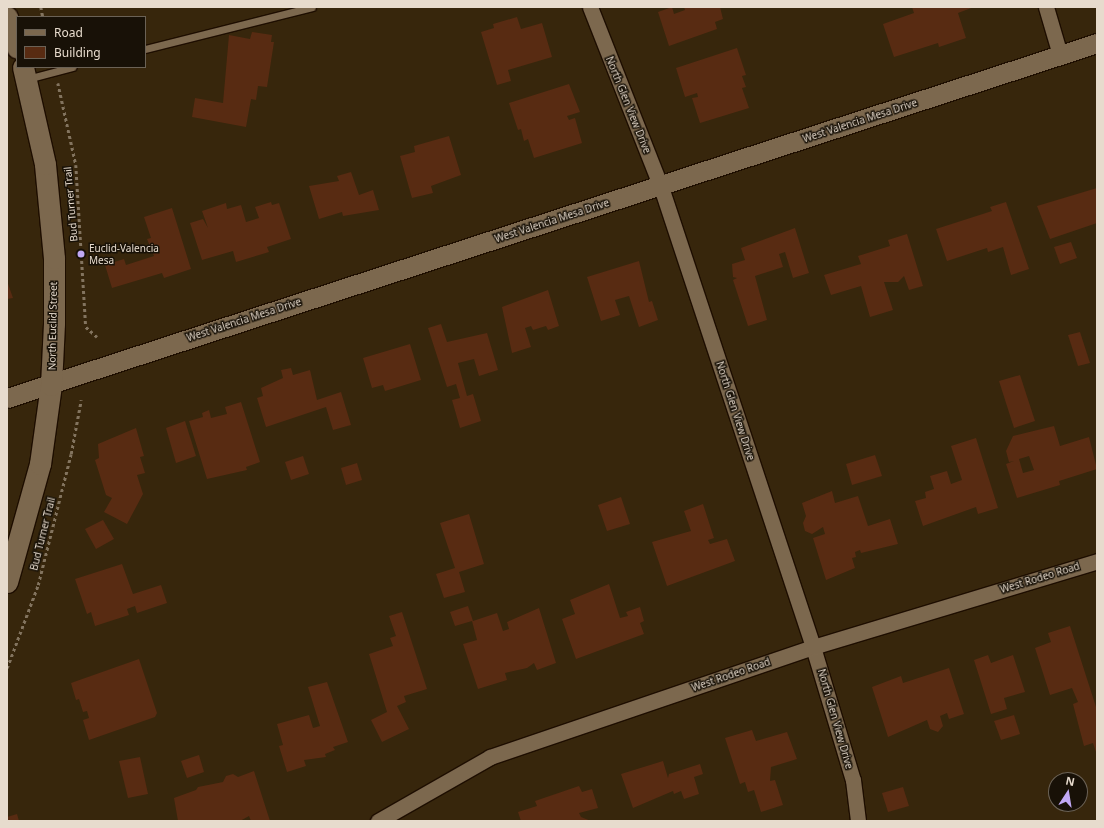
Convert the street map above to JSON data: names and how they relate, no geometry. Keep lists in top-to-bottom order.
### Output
{
  "streets": {
    "main road": ["North Euclid Street"],
    "street": ["North Glen View Drive", "West Valencia Mesa Drive", "West Rodeo Road"],
    "path": ["Bud Turner Trail"]
  },
  "crossings": [
    ["North Glen View Drive", "West Valencia Mesa Drive"],
    ["North Glen View Drive", "West Rodeo Road"],
    ["West Valencia Mesa Drive", "North Euclid Street"]
  ],
  "places": ["Euclid-Valencia Mesa"],
  "legend": ["Road", "Building"],
  "north": "top"
}
